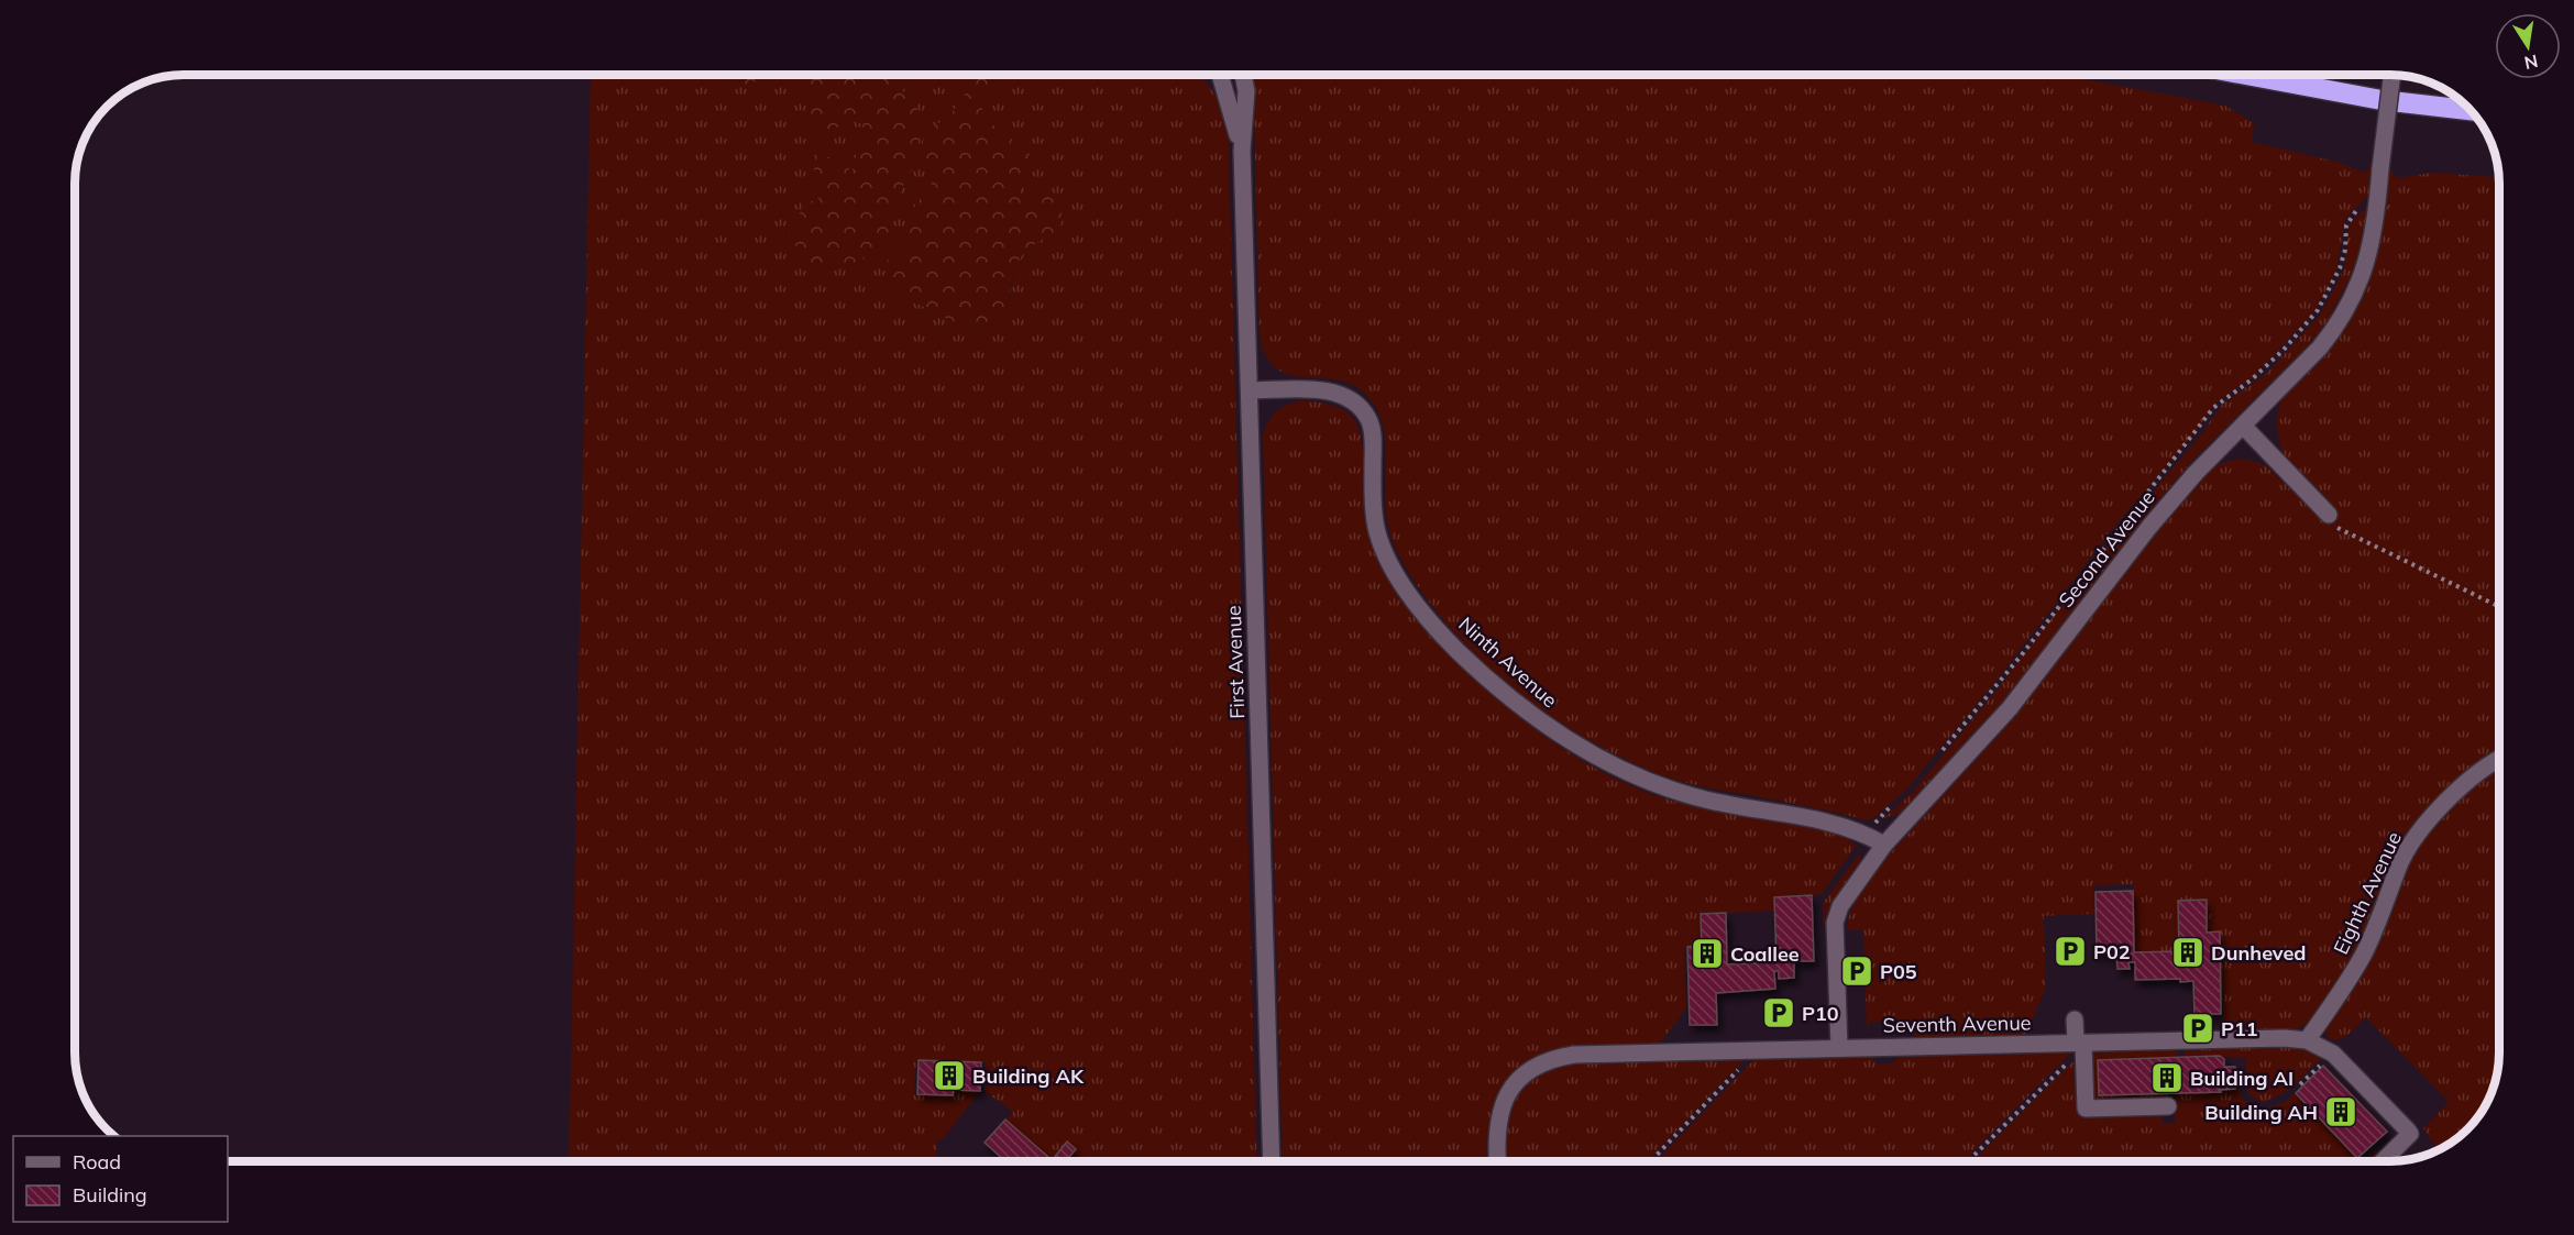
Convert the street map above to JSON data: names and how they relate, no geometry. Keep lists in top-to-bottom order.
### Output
{
  "streets": {
    "street": [
      "Second Avenue",
      "First Avenue",
      "Ninth Avenue",
      "Eighth Avenue",
      "Seventh Avenue"
    ]
  },
  "crossings": [
    ["Second Avenue", "Ninth Avenue"],
    ["Second Avenue", "Seventh Avenue"],
    ["First Avenue", "Ninth Avenue"],
    ["Eighth Avenue", "Seventh Avenue"]
  ],
  "places": {
    "parking": [
      "P02",
      "P05",
      "P10",
      "P11"
    ],
    "building": [
      "Dunheved",
      "Coallee",
      "Building AK",
      "Building AI",
      "Building AH"
    ]
  },
  "legend": ["Road", "Building"],
  "north": "bottom"
}
